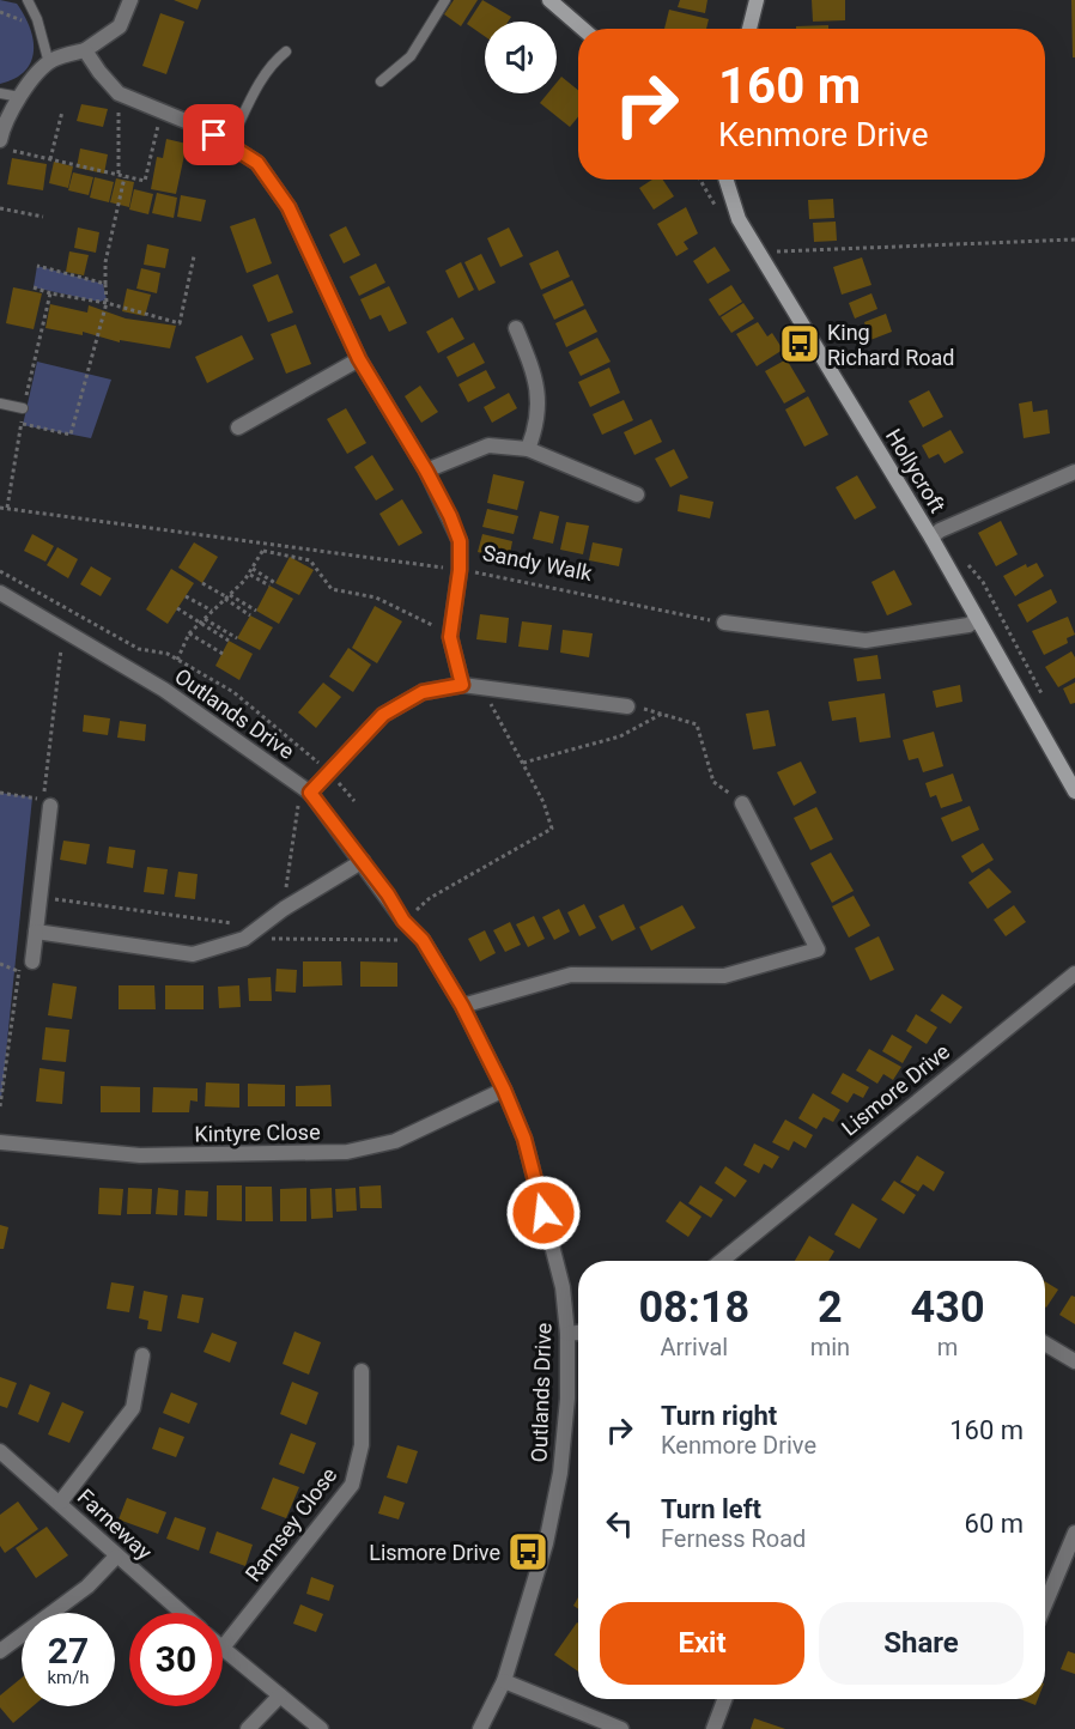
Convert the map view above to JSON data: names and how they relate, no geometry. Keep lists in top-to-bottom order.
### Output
{
  "streets": {
    "street": [
      "Hollycroft",
      "Outlands Drive",
      "Lismore Drive",
      "Kintyre Close",
      "Farneway",
      "Ramsey Close"
    ],
    "path": ["Sandy Walk"]
  },
  "crossings": [
    ["Outlands Drive", "Kintyre Close"]
  ],
  "places": {
    "bus stop": ["King Richard Road", "Lismore Drive"]
  },
  "page": {
    "turn": ["160 m", "Kenmore Drive"],
    "eta": [
      "08:18",
      "Arrival",
      "2",
      "min",
      "430",
      "m"
    ],
    "list": [
      {
        "name": "Turn right",
        "note": "Kenmore Drive",
        "value": "160 m"
      },
      {
        "name": "Turn left",
        "note": "Ferness Road",
        "value": "60 m"
      }
    ],
    "buttons": ["Exit", "Share"],
    "speed": "27 km/h",
    "limit": "30"
  }
}
